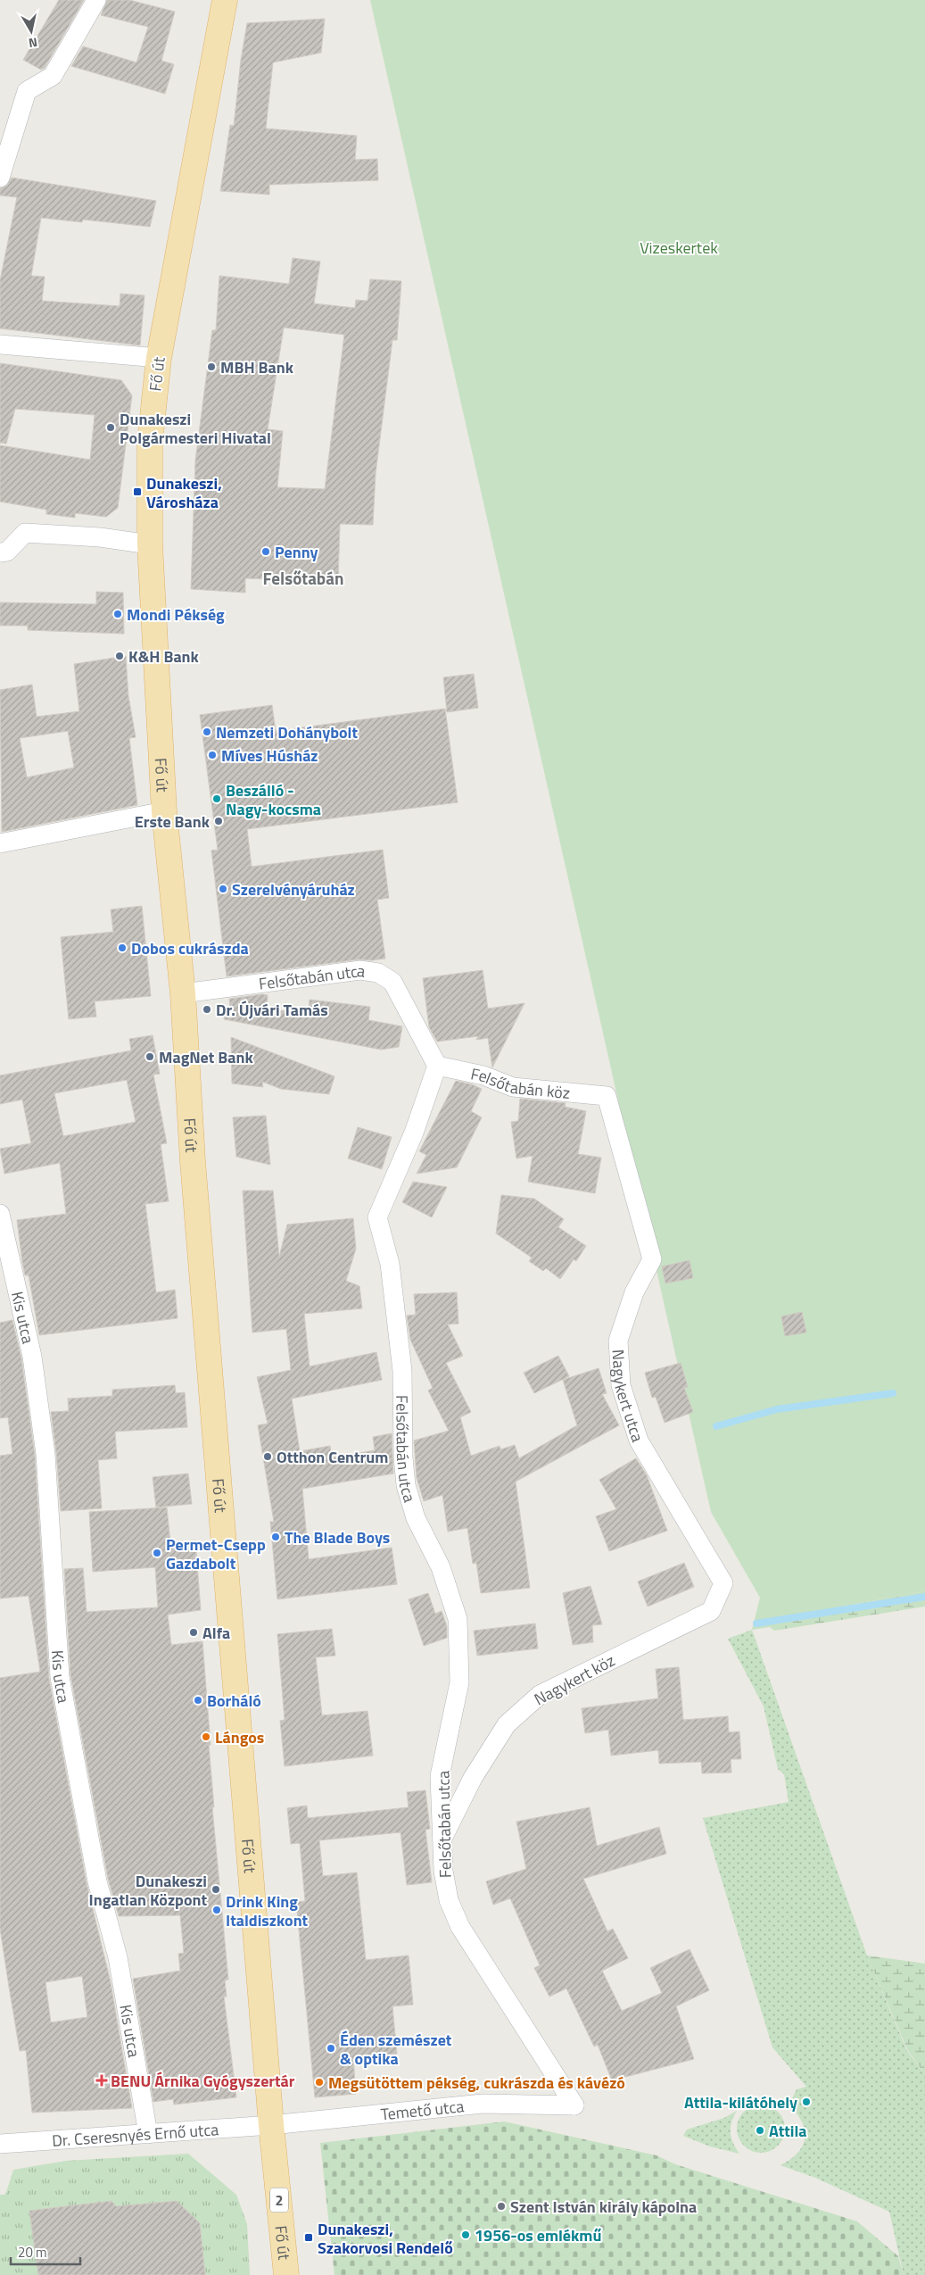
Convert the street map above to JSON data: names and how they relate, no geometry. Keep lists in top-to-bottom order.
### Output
{
  "streets": {
    "main road": ["Fő út", "2"],
    "street": [
      "Felsőtabán utca",
      "Felsőtabán köz",
      "Kis utca",
      "Nagykert utca",
      "Nagykert köz",
      "Temető utca",
      "Dr. Cseresnyés Ernő utca"
    ]
  },
  "crossings": [
    ["Fő út", "Felsőtabán utca"],
    ["Fő út", "Temető utca"],
    ["Fő út", "Dr. Cseresnyés Ernő utca"],
    ["Felsőtabán utca", "Felsőtabán köz"],
    ["Felsőtabán utca", "Nagykert köz"],
    ["Felsőtabán utca", "Temető utca"],
    ["Felsőtabán köz", "Nagykert utca"],
    ["Kis utca", "Dr. Cseresnyés Ernő utca"],
    ["Nagykert utca", "Nagykert köz"],
    ["Temető utca", "Dr. Cseresnyés Ernő utca"]
  ],
  "districts": ["Felsőtabán"],
  "parks": ["Vizeskertek"],
  "places": {
    "other": [
      "MBH Bank",
      "Dunakeszi Polgármesteri Hivatal",
      "Penny",
      "Mondi Pékség",
      "K&H Bank",
      "Nemzeti Dohánybolt",
      "Míves Húsház",
      "Beszálló - Nagy-kocsma",
      "Erste Bank",
      "Szerelvényáruház",
      "Dobos cukrászda",
      "Dr. Újvári Tamás",
      "MagNet Bank",
      "Otthon Centrum",
      "The Blade Boys",
      "Permet-Csepp Gazdabolt",
      "Alfa",
      "Borháló",
      "Lángos",
      "Dunakeszi Ingatlan Központ",
      "Drink King Italdiszkont",
      "Éden szemészet & optika",
      "Megsütöttem pékség, cukrászda és kávézó",
      "Attila-kilátóhely",
      "Attila",
      "Szent István király kápolna",
      "1956-os emlékmű"
    ],
    "transit": ["Dunakeszi, Városháza", "Dunakeszi, Szakorvosi Rendelő"],
    "health": ["BENU Árnika Gyógyszertár"]
  },
  "scale_bar": "20 m",
  "north": "bottom"
}
